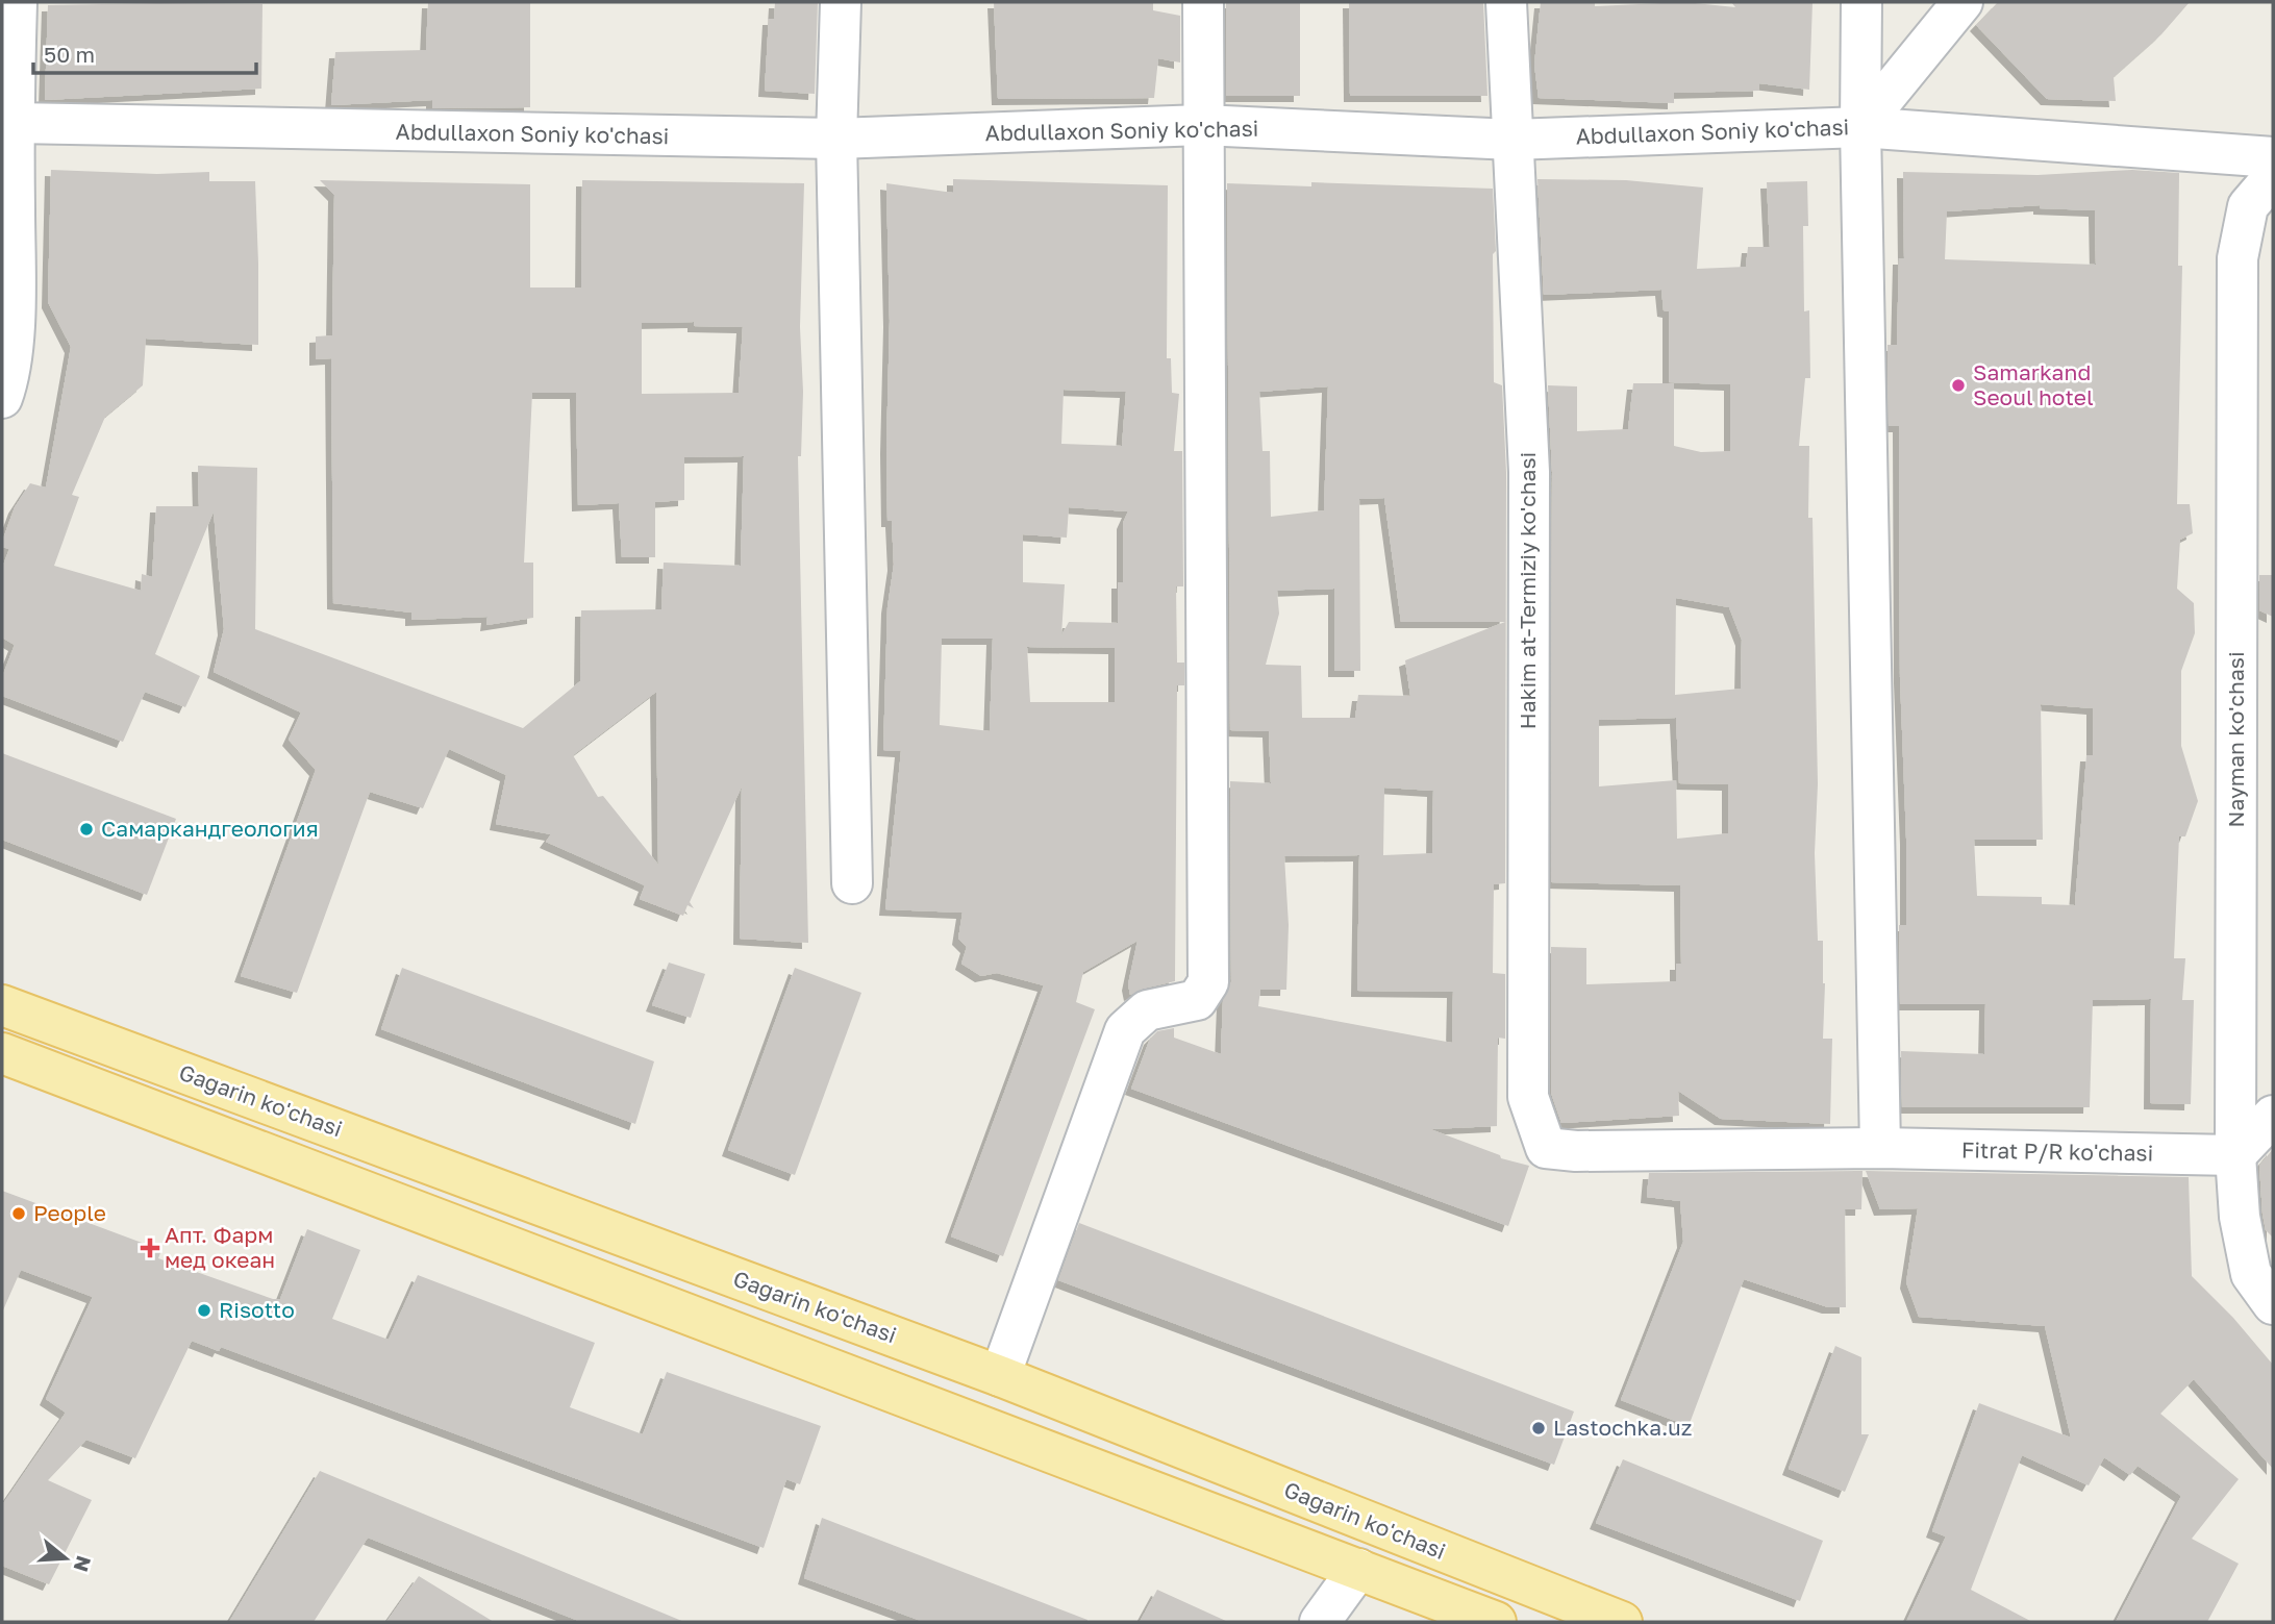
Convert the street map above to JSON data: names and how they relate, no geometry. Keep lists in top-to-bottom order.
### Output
{
  "streets": {
    "main road": ["Gagarin ko'chasi"],
    "street": [
      "Abdullaxon Soniy ko'chasi",
      "Hakim at-Termiziy ko'chasi",
      "Nayman ko'chasi",
      "Fitrat P/R ko'chasi"
    ]
  },
  "crossings": [
    ["Abdullaxon Soniy ko'chasi", "Hakim at-Termiziy ko'chasi"],
    ["Hakim at-Termiziy ko'chasi", "Fitrat P/R ko'chasi"],
    ["Nayman ko'chasi", "Fitrat P/R ko'chasi"]
  ],
  "places": {
    "other": [
      "Samarkand Seoul hotel",
      "Самаркандгеология",
      "People",
      "Risotto",
      "Lastochka.uz"
    ],
    "health": ["Апт. Фарм мед океан"]
  },
  "scale_bar": "50 m",
  "north": "right"
}
